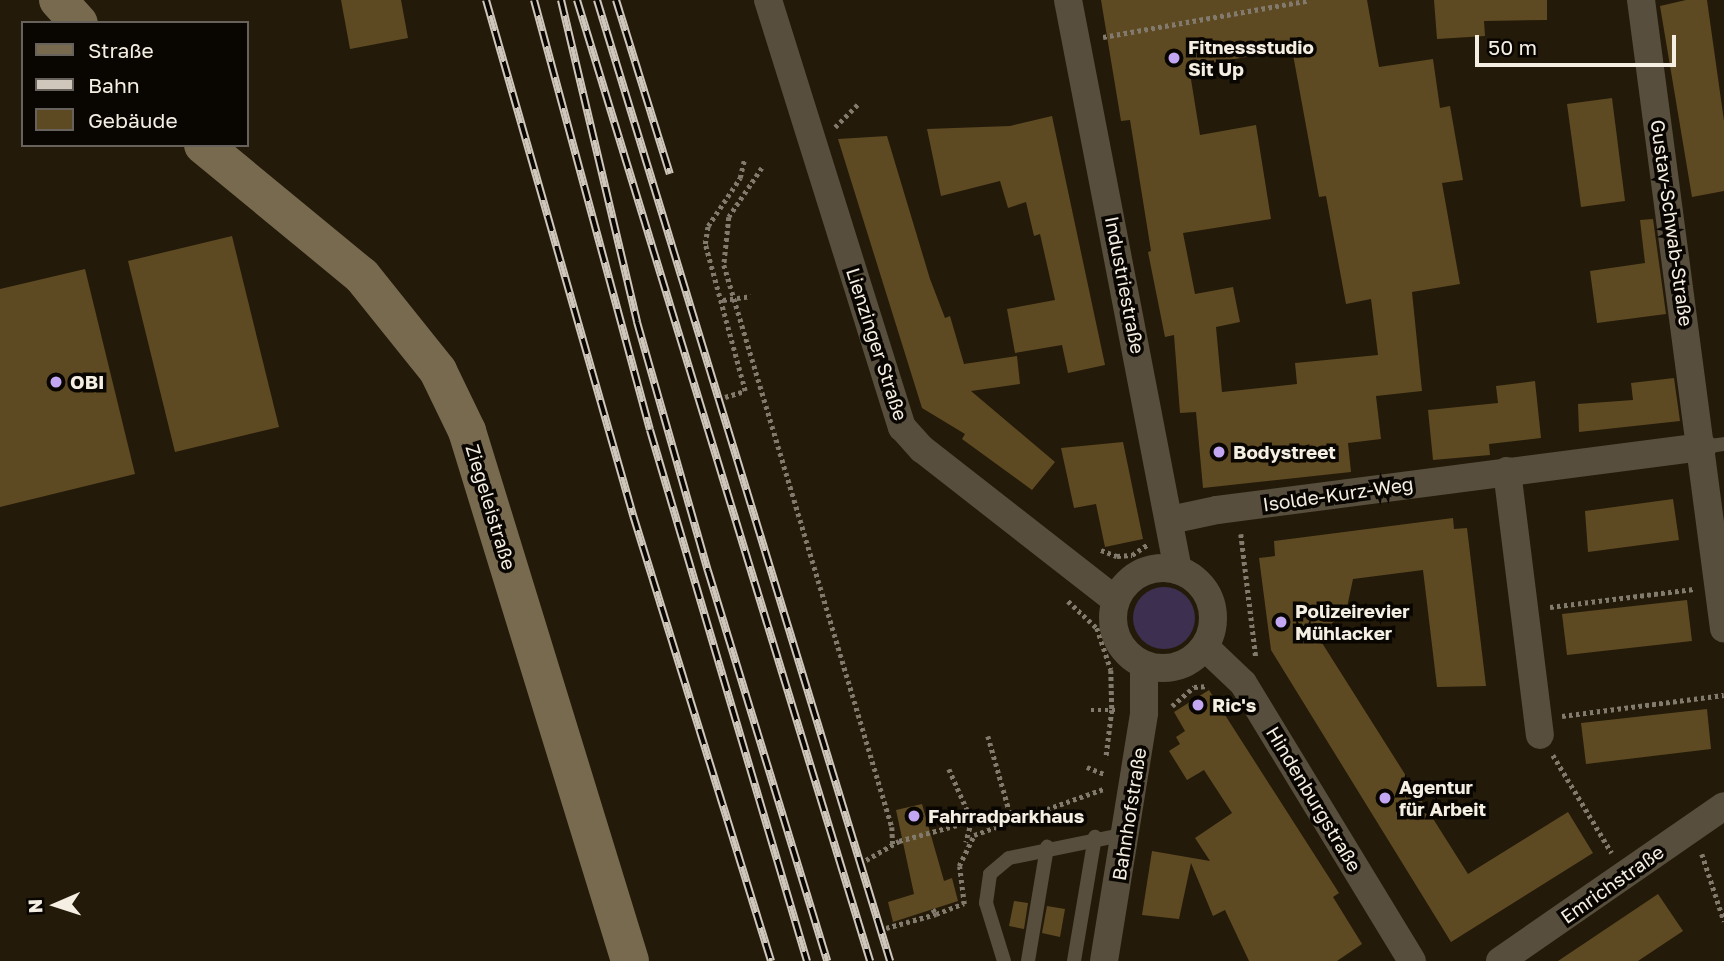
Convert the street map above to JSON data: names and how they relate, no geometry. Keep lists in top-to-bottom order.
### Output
{
  "streets": {
    "street": [
      "Gustav-Schwab-Straße",
      "Industriestraße",
      "Lienzinger Straße",
      "Isolde-Kurz-Weg",
      "Ziegeleistraße",
      "Hindenburgstraße",
      "Bahnhofstraße",
      "Emrichstraße"
    ]
  },
  "crossings": [
    ["Gustav-Schwab-Straße", "Isolde-Kurz-Weg"],
    ["Industriestraße", "Lienzinger Straße"],
    ["Industriestraße", "Isolde-Kurz-Weg"],
    ["Industriestraße", "Hindenburgstraße"],
    ["Industriestraße", "Bahnhofstraße"],
    ["Lienzinger Straße", "Hindenburgstraße"],
    ["Lienzinger Straße", "Bahnhofstraße"],
    ["Hindenburgstraße", "Bahnhofstraße"]
  ],
  "places": [
    "Fitnessstudio Sit Up",
    "OBI",
    "Bodystreet",
    "Polizeirevier Mühlacker",
    "Ric's",
    "Agentur für Arbeit",
    "Fahrradparkhaus"
  ],
  "legend": ["Straße", "Bahn", "Gebäude"],
  "scale_bar": "50 m",
  "north": "left"
}
